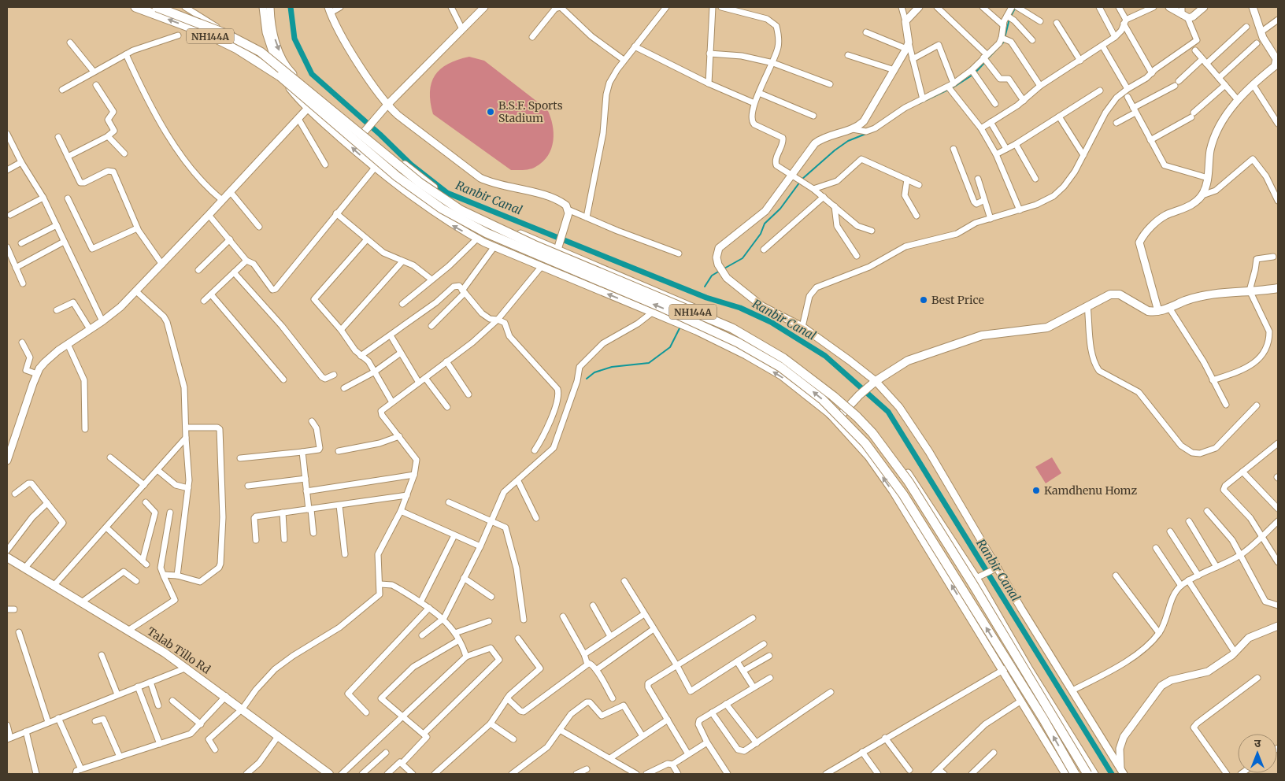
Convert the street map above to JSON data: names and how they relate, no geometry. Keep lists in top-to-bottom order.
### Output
{
  "streets": {
    "highway": ["NH144A"],
    "main road": ["Talab Tillo Rd"]
  },
  "water": ["Ranbir Canal"],
  "places": ["B.S.F. Sports Stadium", "Best Price", "Kamdhenu Homz"],
  "north": "top"
}
